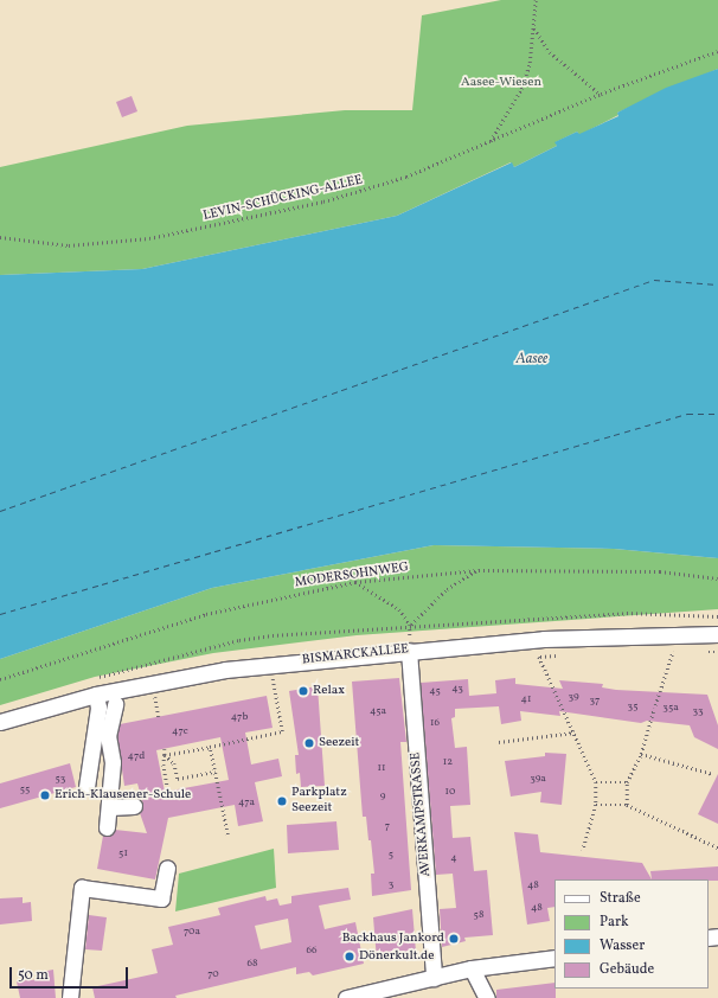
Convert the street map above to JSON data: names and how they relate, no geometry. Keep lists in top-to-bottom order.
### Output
{
  "streets": {
    "street": ["BISMARCKALLEE", "AVERKAMPSTRASSE"],
    "path": ["LEVIN-SCHÜCKING-ALLEE", "MODERSOHNWEG"]
  },
  "crossings": [
    ["BISMARCKALLEE", "AVERKAMPSTRASSE"]
  ],
  "water": ["Aasee"],
  "parks": ["Aasee-Wiesen"],
  "places": [
    "Relax",
    "Seezeit",
    "Erich-Klausener-Schule",
    "Parkplatz Seezeit",
    "Backhaus Jankord",
    "Dönerkult.de"
  ],
  "house_numbers": [
    "43",
    "45",
    "39",
    "41",
    "37",
    "35",
    "35a",
    "45a",
    "33",
    "47b",
    "16",
    "47c",
    "47d",
    "12",
    "11",
    "53",
    "39a",
    "55",
    "10",
    "9",
    "47a",
    "7",
    "51",
    "5",
    "4",
    "3",
    "48",
    "48",
    "58",
    "70a",
    "66",
    "68",
    "70"
  ],
  "legend": [
    "Straße",
    "Park",
    "Wasser",
    "Gebäude"
  ],
  "scale_bar": "50 m"
}
